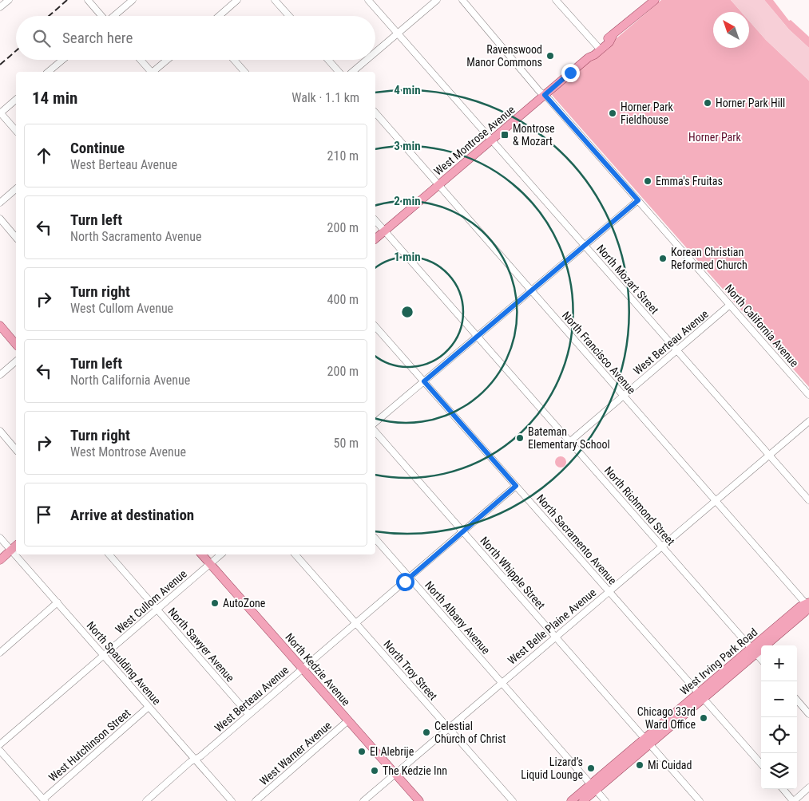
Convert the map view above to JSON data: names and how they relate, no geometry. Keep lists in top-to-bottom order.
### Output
{
  "streets": {
    "main road": ["West Montrose Avenue", "West Irving Park Road", "North Kedzie Avenue"],
    "street": [
      "North Mozart Street",
      "North California Avenue",
      "West Berteau Avenue",
      "North Francisco Avenue",
      "North Richmond Street",
      "North Sacramento Avenue",
      "North Whipple Street",
      "West Cullom Avenue",
      "North Albany Avenue",
      "West Belle Plaine Avenue",
      "North Sawyer Avenue",
      "North Spaulding Avenue",
      "North Troy Street",
      "West Hutchinson Street",
      "West Warner Avenue"
    ]
  },
  "crossings": [
    ["West Montrose Avenue", "North Mozart Street"],
    ["West Montrose Avenue", "North California Avenue"],
    ["West Montrose Avenue", "North Francisco Avenue"],
    ["West Montrose Avenue", "North Richmond Street"],
    ["North Mozart Street", "West Berteau Avenue"],
    ["North Mozart Street", "West Belle Plaine Avenue"],
    ["North California Avenue", "West Berteau Avenue"],
    ["West Berteau Avenue", "North Francisco Avenue"],
    ["West Berteau Avenue", "North Richmond Street"],
    ["West Berteau Avenue", "North Sacramento Avenue"],
    ["West Berteau Avenue", "North Whipple Street"],
    ["West Berteau Avenue", "North Albany Avenue"],
    ["West Berteau Avenue", "North Sawyer Avenue"],
    ["West Berteau Avenue", "North Spaulding Avenue"],
    ["West Berteau Avenue", "North Kedzie Avenue"],
    ["West Berteau Avenue", "North Troy Street"],
    ["North Francisco Avenue", "West Belle Plaine Avenue"],
    ["North Francisco Avenue", "West Irving Park Road"],
    ["North Richmond Street", "West Belle Plaine Avenue"],
    ["North Richmond Street", "West Irving Park Road"],
    ["North Sacramento Avenue", "West Belle Plaine Avenue"],
    ["North Sacramento Avenue", "West Irving Park Road"],
    ["North Whipple Street", "West Belle Plaine Avenue"],
    ["North Whipple Street", "West Irving Park Road"],
    ["West Cullom Avenue", "North Sawyer Avenue"],
    ["West Cullom Avenue", "North Spaulding Avenue"],
    ["West Cullom Avenue", "North Kedzie Avenue"],
    ["North Albany Avenue", "West Belle Plaine Avenue"],
    ["North Albany Avenue", "West Irving Park Road"],
    ["West Belle Plaine Avenue", "North Kedzie Avenue"],
    ["West Belle Plaine Avenue", "North Troy Street"],
    ["North Spaulding Avenue", "West Hutchinson Street"],
    ["North Kedzie Avenue", "West Warner Avenue"]
  ],
  "parks": ["Horner Park"],
  "places": {
    "other": [
      "Ravenswood Manor Commons",
      "Horner Park Hill",
      "Horner Park Fieldhouse",
      "Emma's Fruitas",
      "Korean Christian Reformed Church",
      "Bateman Elementary School",
      "AutoZone",
      "Chicago 33rd Ward Office",
      "Celestial Church of Christ",
      "El Alebrije",
      "Mi Cuidad",
      "Lizard’s Liquid Lounge",
      "The Kedzie Inn"
    ],
    "transit": ["Montrose & Mozart"]
  },
  "north": "top left",
  "page": {
    "search": "Search here",
    "heading": ["14 min", "Walk · 1.1 km"],
    "list": [
      ["Continue", "West Berteau Avenue", "210 m"],
      ["Turn left", "North Sacramento Avenue", "200 m"],
      ["Turn right", "West Cullom Avenue", "400 m"],
      ["Turn left", "North California Avenue", "200 m"],
      ["Turn right", "West Montrose Avenue", "50 m"],
      "Arrive at destination"
    ],
    "map_buttons": ["+", "−"]
  },
  "rings": [
    "4 min",
    "3 min",
    "2 min",
    "1 min"
  ]
}
